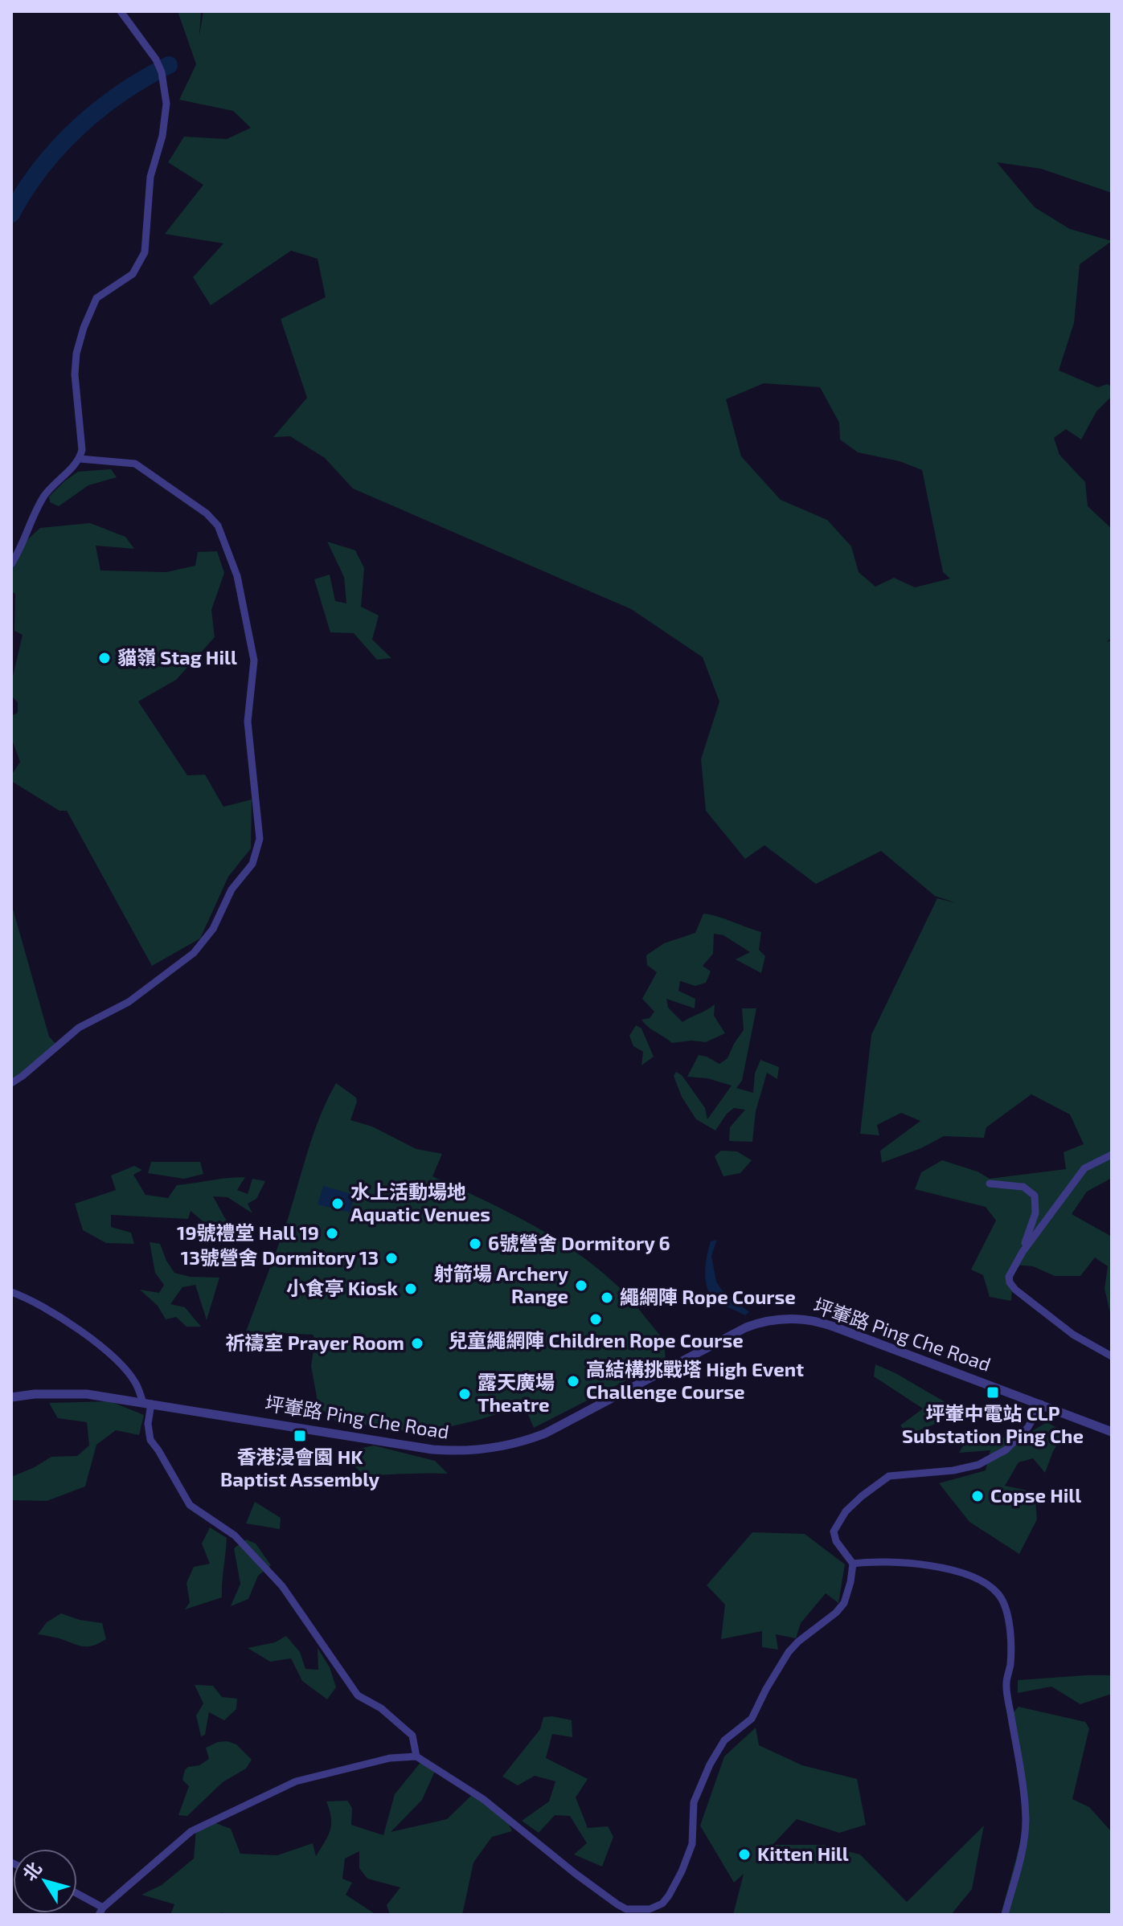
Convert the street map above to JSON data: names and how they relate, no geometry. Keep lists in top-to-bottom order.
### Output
{
  "streets": {
    "street": ["坪輋路 Ping Che Road"]
  },
  "places": {
    "other": [
      "貓嶺 Stag Hill",
      "水上活動場地 Aquatic Venues",
      "19號禮堂 Hall 19",
      "6號營舍 Dormitory 6",
      "13號營舍 Dormitory 13",
      "射箭場 Archery Range",
      "小食亭 Kiosk",
      "繩網陣 Rope Course",
      "兒童繩網陣 Children Rope Course",
      "祈禱室 Prayer Room",
      "高結構挑戰塔 High Event Challenge Course",
      "露天廣場 Theatre",
      "Copse Hill",
      "Kitten Hill"
    ],
    "transit": ["坪輋中電站 CLP Substation Ping Che", "香港浸會園 HK Baptist Assembly"]
  },
  "north": "top left"
}
